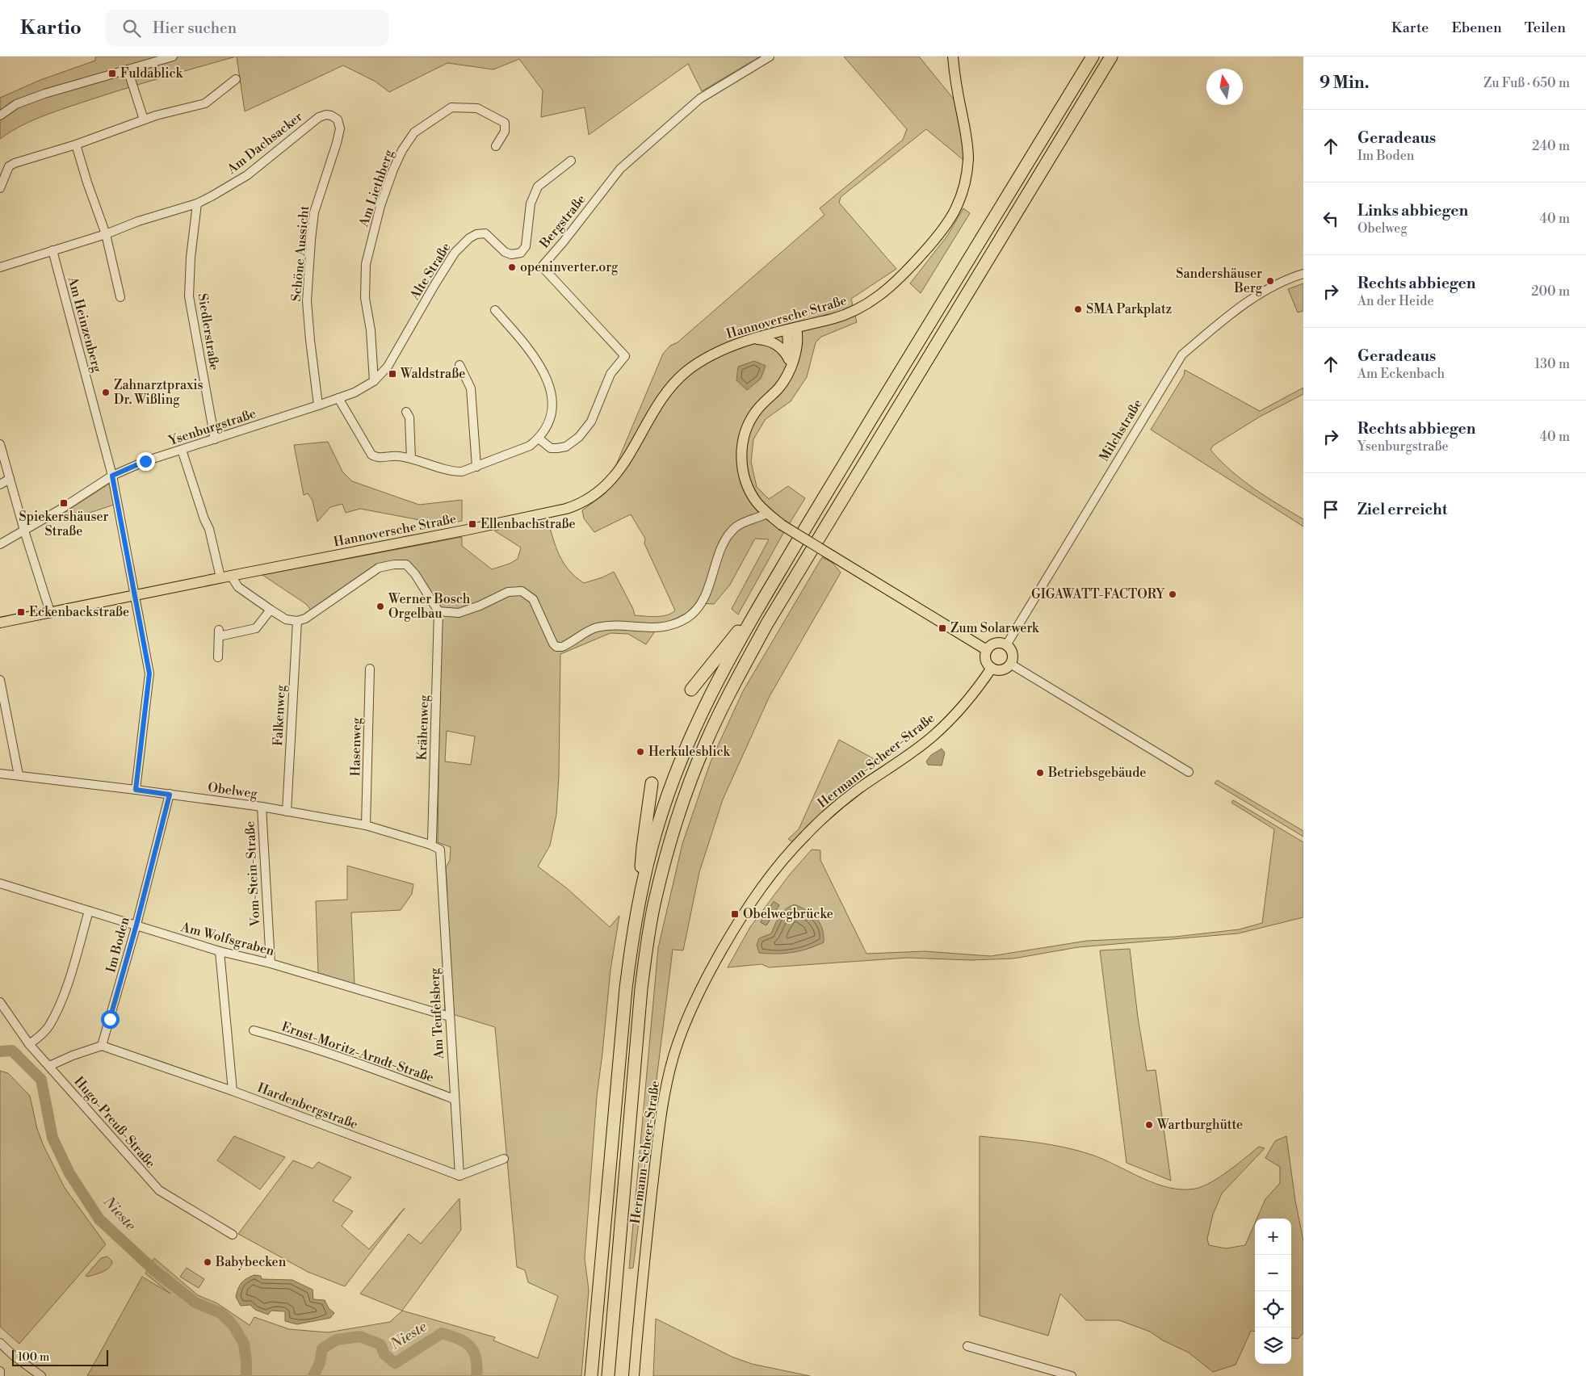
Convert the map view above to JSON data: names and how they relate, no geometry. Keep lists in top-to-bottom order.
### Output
{
  "streets": {
    "main road": ["Hannoversche Straße", "Hermann-Scheer-Straße"],
    "street": [
      "Am Dachsacker",
      "Am Liethberg",
      "Bergstraße",
      "Schöne Aussicht",
      "Alte Straße",
      "Am Heinzenberg",
      "Siedlerstraße",
      "Ysenburgstraße",
      "Milchstraße",
      "Falkenweg",
      "Krähenweg",
      "Hasenweg",
      "Obelweg",
      "Vom-Stein-Straße",
      "Am Wolfsgraben",
      "Im Boden",
      "Am Teufelsberg",
      "Ernst-Moritz-Arndt-Straße",
      "Hardenbergstraße",
      "Hugo-Preuß-Straße"
    ]
  },
  "crossings": [
    ["Am Dachsacker", "Schöne Aussicht"],
    ["Am Dachsacker", "Am Heinzenberg"],
    ["Am Dachsacker", "Siedlerstraße"],
    ["Am Liethberg", "Alte Straße"],
    ["Am Liethberg", "Ysenburgstraße"],
    ["Schöne Aussicht", "Ysenburgstraße"],
    ["Alte Straße", "Ysenburgstraße"],
    ["Hannoversche Straße", "Am Heinzenberg"],
    ["Am Heinzenberg", "Ysenburgstraße"],
    ["Am Heinzenberg", "Obelweg"],
    ["Siedlerstraße", "Ysenburgstraße"],
    ["Milchstraße", "Hermann-Scheer-Straße"],
    ["Falkenweg", "Obelweg"],
    ["Krähenweg", "Obelweg"],
    ["Hasenweg", "Obelweg"],
    ["Obelweg", "Vom-Stein-Straße"],
    ["Obelweg", "Im Boden"],
    ["Obelweg", "Am Teufelsberg"],
    ["Vom-Stein-Straße", "Am Wolfsgraben"],
    ["Am Wolfsgraben", "Im Boden"],
    ["Am Wolfsgraben", "Am Teufelsberg"],
    ["Im Boden", "Hardenbergstraße"],
    ["Am Teufelsberg", "Ernst-Moritz-Arndt-Straße"],
    ["Am Teufelsberg", "Hardenbergstraße"]
  ],
  "water": ["Nieste"],
  "places": {
    "transit": [
      "Fuldablick",
      "Waldstraße",
      "Spiekershäuser Straße",
      "Ellenbachstraße",
      "Eckenbackstraße",
      "Zum Solarwerk",
      "Obelwegbrücke"
    ],
    "other": [
      "openinverter.org",
      "Sandershäuser Berg",
      "SMA Parkplatz",
      "Zahnarztpraxis Dr. Wißling",
      "GIGAWATT-FACTORY",
      "Werner Bosch Orgelbau",
      "Herkulesblick",
      "Betriebsgebäude",
      "Wartburghütte",
      "Babybecken"
    ]
  },
  "scale_bar": "100 m",
  "north": "top",
  "page": {
    "header": "Kartio",
    "search": "Hier suchen",
    "nav": ["Karte", "Ebenen", "Teilen"],
    "heading": ["9 Min.", "Zu Fuß · 650 m"],
    "list": [
      ["Geradeaus", "Im Boden", "240 m"],
      ["Links abbiegen", "Obelweg", "40 m"],
      ["Rechts abbiegen", "An der Heide", "200 m"],
      ["Geradeaus", "Am Eckenbach", "130 m"],
      ["Rechts abbiegen", "Ysenburgstraße", "40 m"],
      "Ziel erreicht"
    ],
    "map_buttons": ["+", "−"],
    "scale": "100 m"
  }
}
